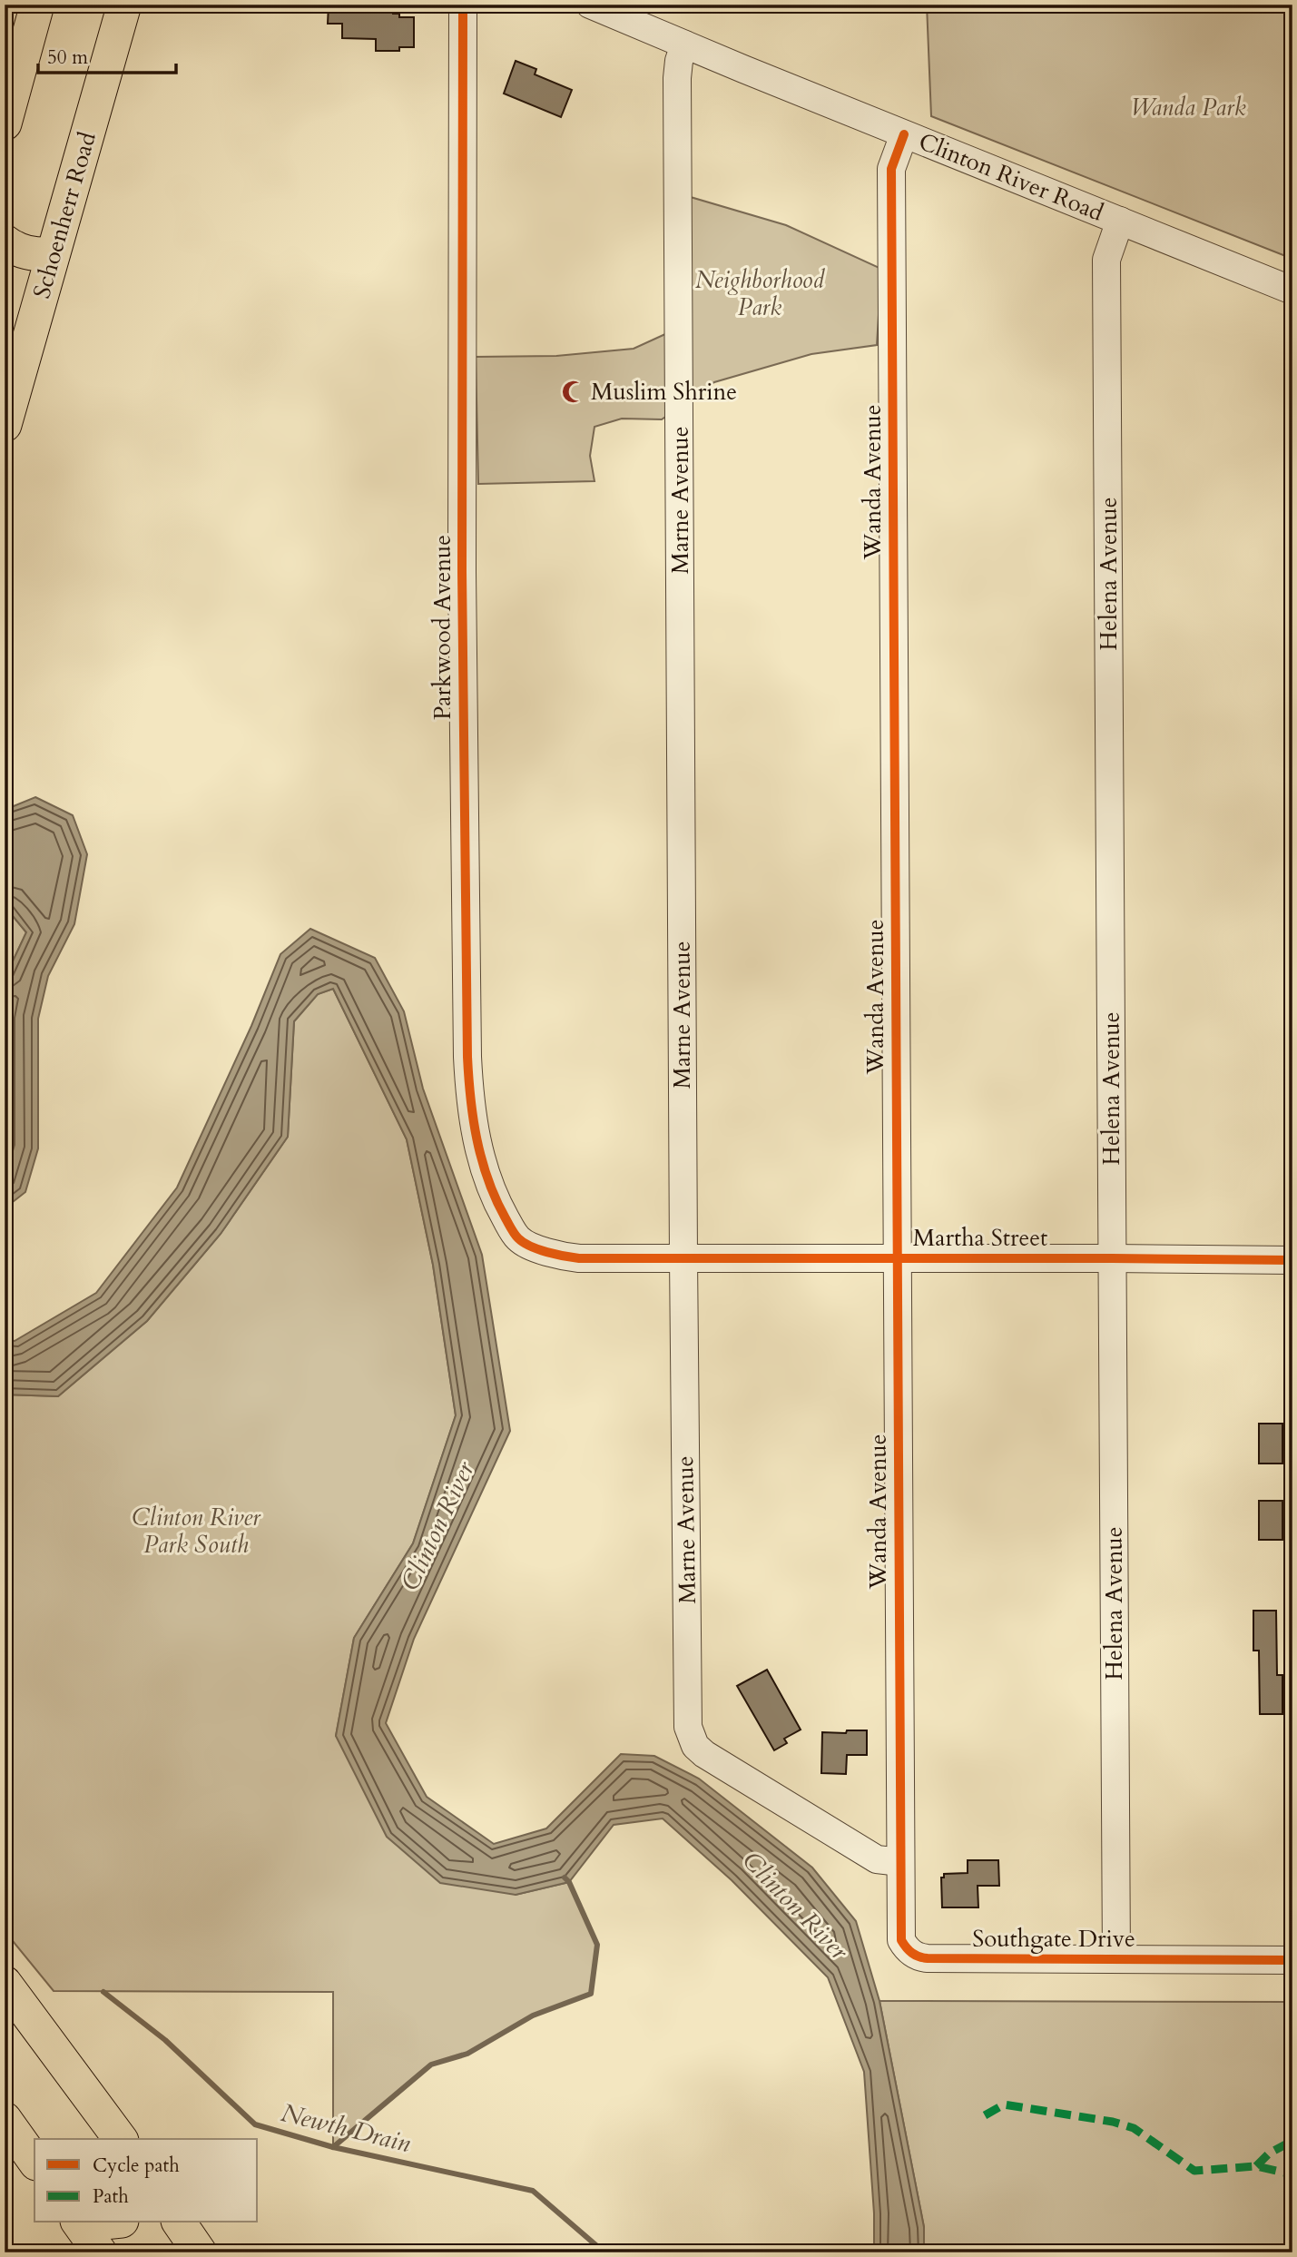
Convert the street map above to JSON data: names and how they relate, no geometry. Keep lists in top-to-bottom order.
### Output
{
  "streets": {
    "main road": ["Schoenherr Road"],
    "street": [
      "Clinton River Road",
      "Wanda Avenue",
      "Marne Avenue",
      "Helena Avenue",
      "Parkwood Avenue",
      "Martha Street",
      "Southgate Drive"
    ]
  },
  "crossings": [
    ["Clinton River Road", "Wanda Avenue"],
    ["Clinton River Road", "Marne Avenue"],
    ["Clinton River Road", "Helena Avenue"],
    ["Wanda Avenue", "Marne Avenue"],
    ["Wanda Avenue", "Martha Street"],
    ["Wanda Avenue", "Southgate Drive"],
    ["Marne Avenue", "Martha Street"],
    ["Marne Avenue", "Southgate Drive"],
    ["Helena Avenue", "Martha Street"],
    ["Helena Avenue", "Southgate Drive"],
    ["Parkwood Avenue", "Martha Street"]
  ],
  "water": ["Clinton River", "Newth Drain"],
  "parks": ["Wanda Park", "Neighborhood Park", "Clinton River Park South"],
  "places": {
    "mosque": ["Muslim Shrine"]
  },
  "legend": ["Cycle path", "Path"],
  "scale_bar": "50 m"
}
